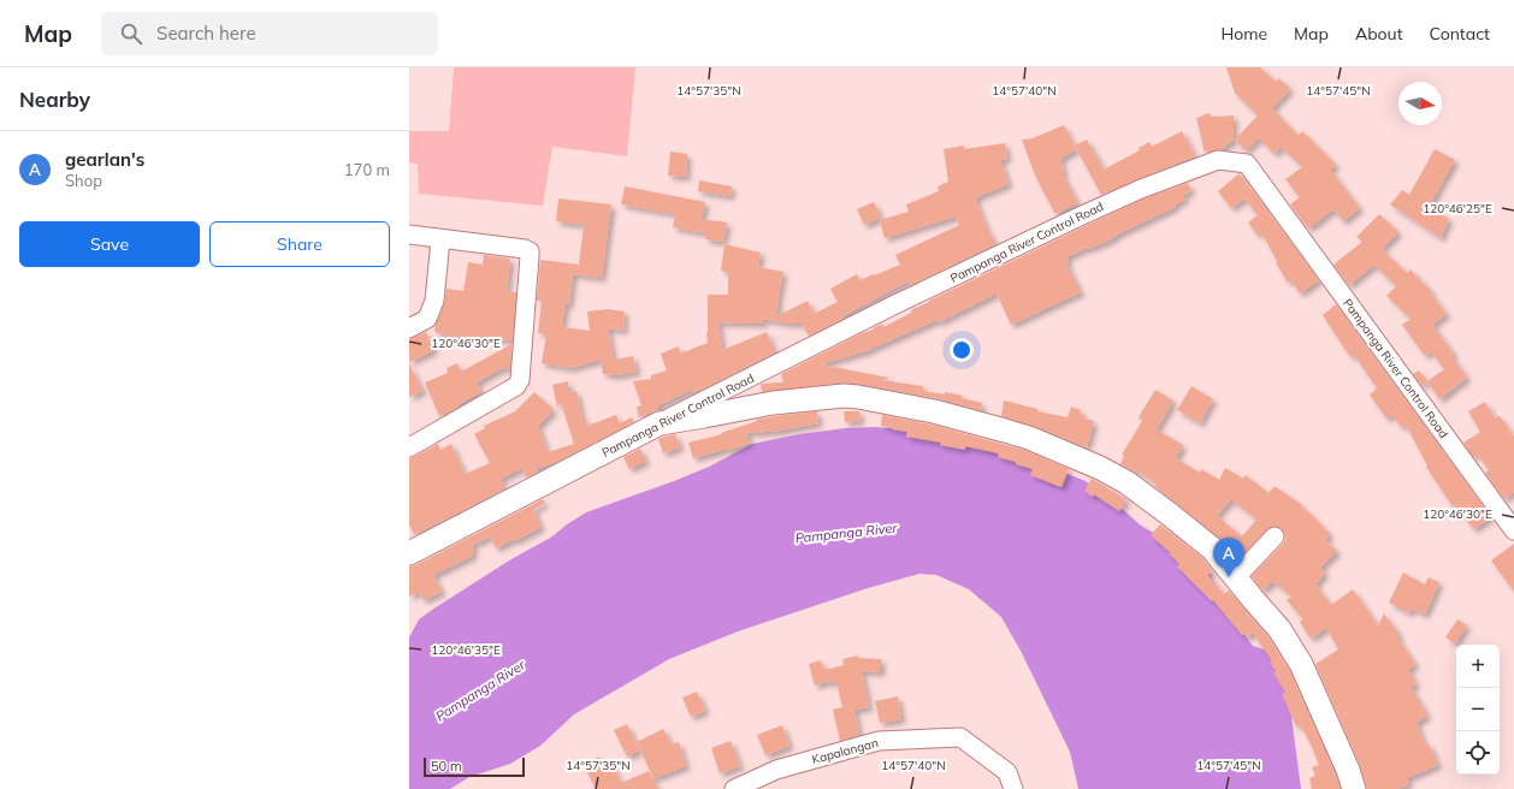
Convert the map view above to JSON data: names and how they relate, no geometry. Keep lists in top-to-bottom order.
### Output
{
  "streets": {
    "main road": ["Pampanga River Control Road"],
    "street": ["Kapalangan"]
  },
  "water": ["Pampanga River"],
  "scale_bar": "50 m",
  "north": "right",
  "page": {
    "header": "Map",
    "search": "Search here",
    "nav": [
      "Home",
      "Map",
      "About",
      "Contact"
    ],
    "heading": "Nearby",
    "list": [
      {
        "mark": "A",
        "name": "gearlan's",
        "note": "Shop",
        "value": "170 m"
      }
    ],
    "buttons": ["Save", "Share"],
    "pins": "A",
    "map_buttons": ["+", "−"],
    "scale": "50 m"
  },
  "coordinates": [
    "14°57'35\"N",
    "14°57'40\"N",
    "14°57'45\"N",
    "120°46'25\"E",
    "120°46'30\"E",
    "120°46'35\"E"
  ]
}
